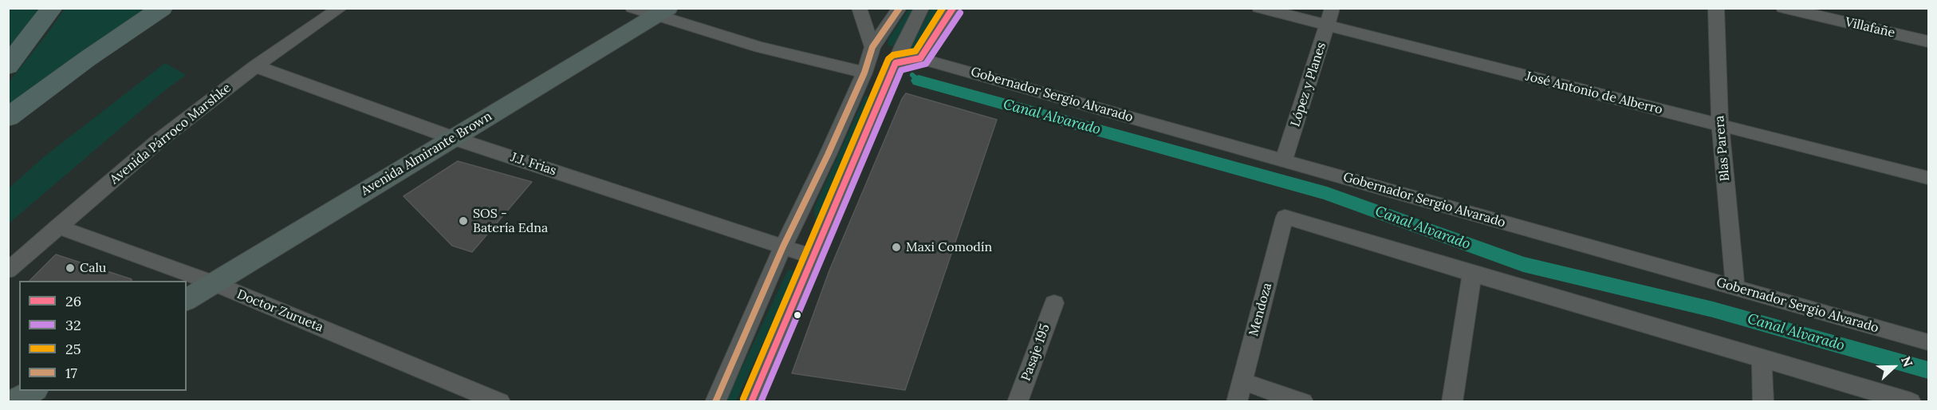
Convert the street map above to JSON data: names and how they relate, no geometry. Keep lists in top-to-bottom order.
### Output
{
  "streets": {
    "main road": ["Avenida Almirante Brown"],
    "street": [
      "Villafañe",
      "López y Planes",
      "José Antonio de Alberro",
      "Gobernador Sergio Alvarado",
      "Avenida Párroco Marshke",
      "Blas Parera",
      "J.J. Frias",
      "Mendoza",
      "Doctor Zurueta",
      "Pasaje 195"
    ]
  },
  "crossings": [
    ["López y Planes", "José Antonio de Alberro"],
    ["López y Planes", "Gobernador Sergio Alvarado"],
    ["José Antonio de Alberro", "Blas Parera"],
    ["Gobernador Sergio Alvarado", "Blas Parera"],
    ["Avenida Párroco Marshke", "J.J. Frias"],
    ["Avenida Párroco Marshke", "Doctor Zurueta"],
    ["Avenida Almirante Brown", "J.J. Frias"],
    ["Avenida Almirante Brown", "Doctor Zurueta"]
  ],
  "water": ["Canal Alvarado"],
  "places": ["SOS - Batería Edna", "Maxi Comodín", "Calu"],
  "lines": [
    "transit line 26",
    "transit line 25",
    "transit line 17",
    "transit line 32"
  ],
  "legend": [
    "26",
    "32",
    "25",
    "17"
  ],
  "north": "right"
}
